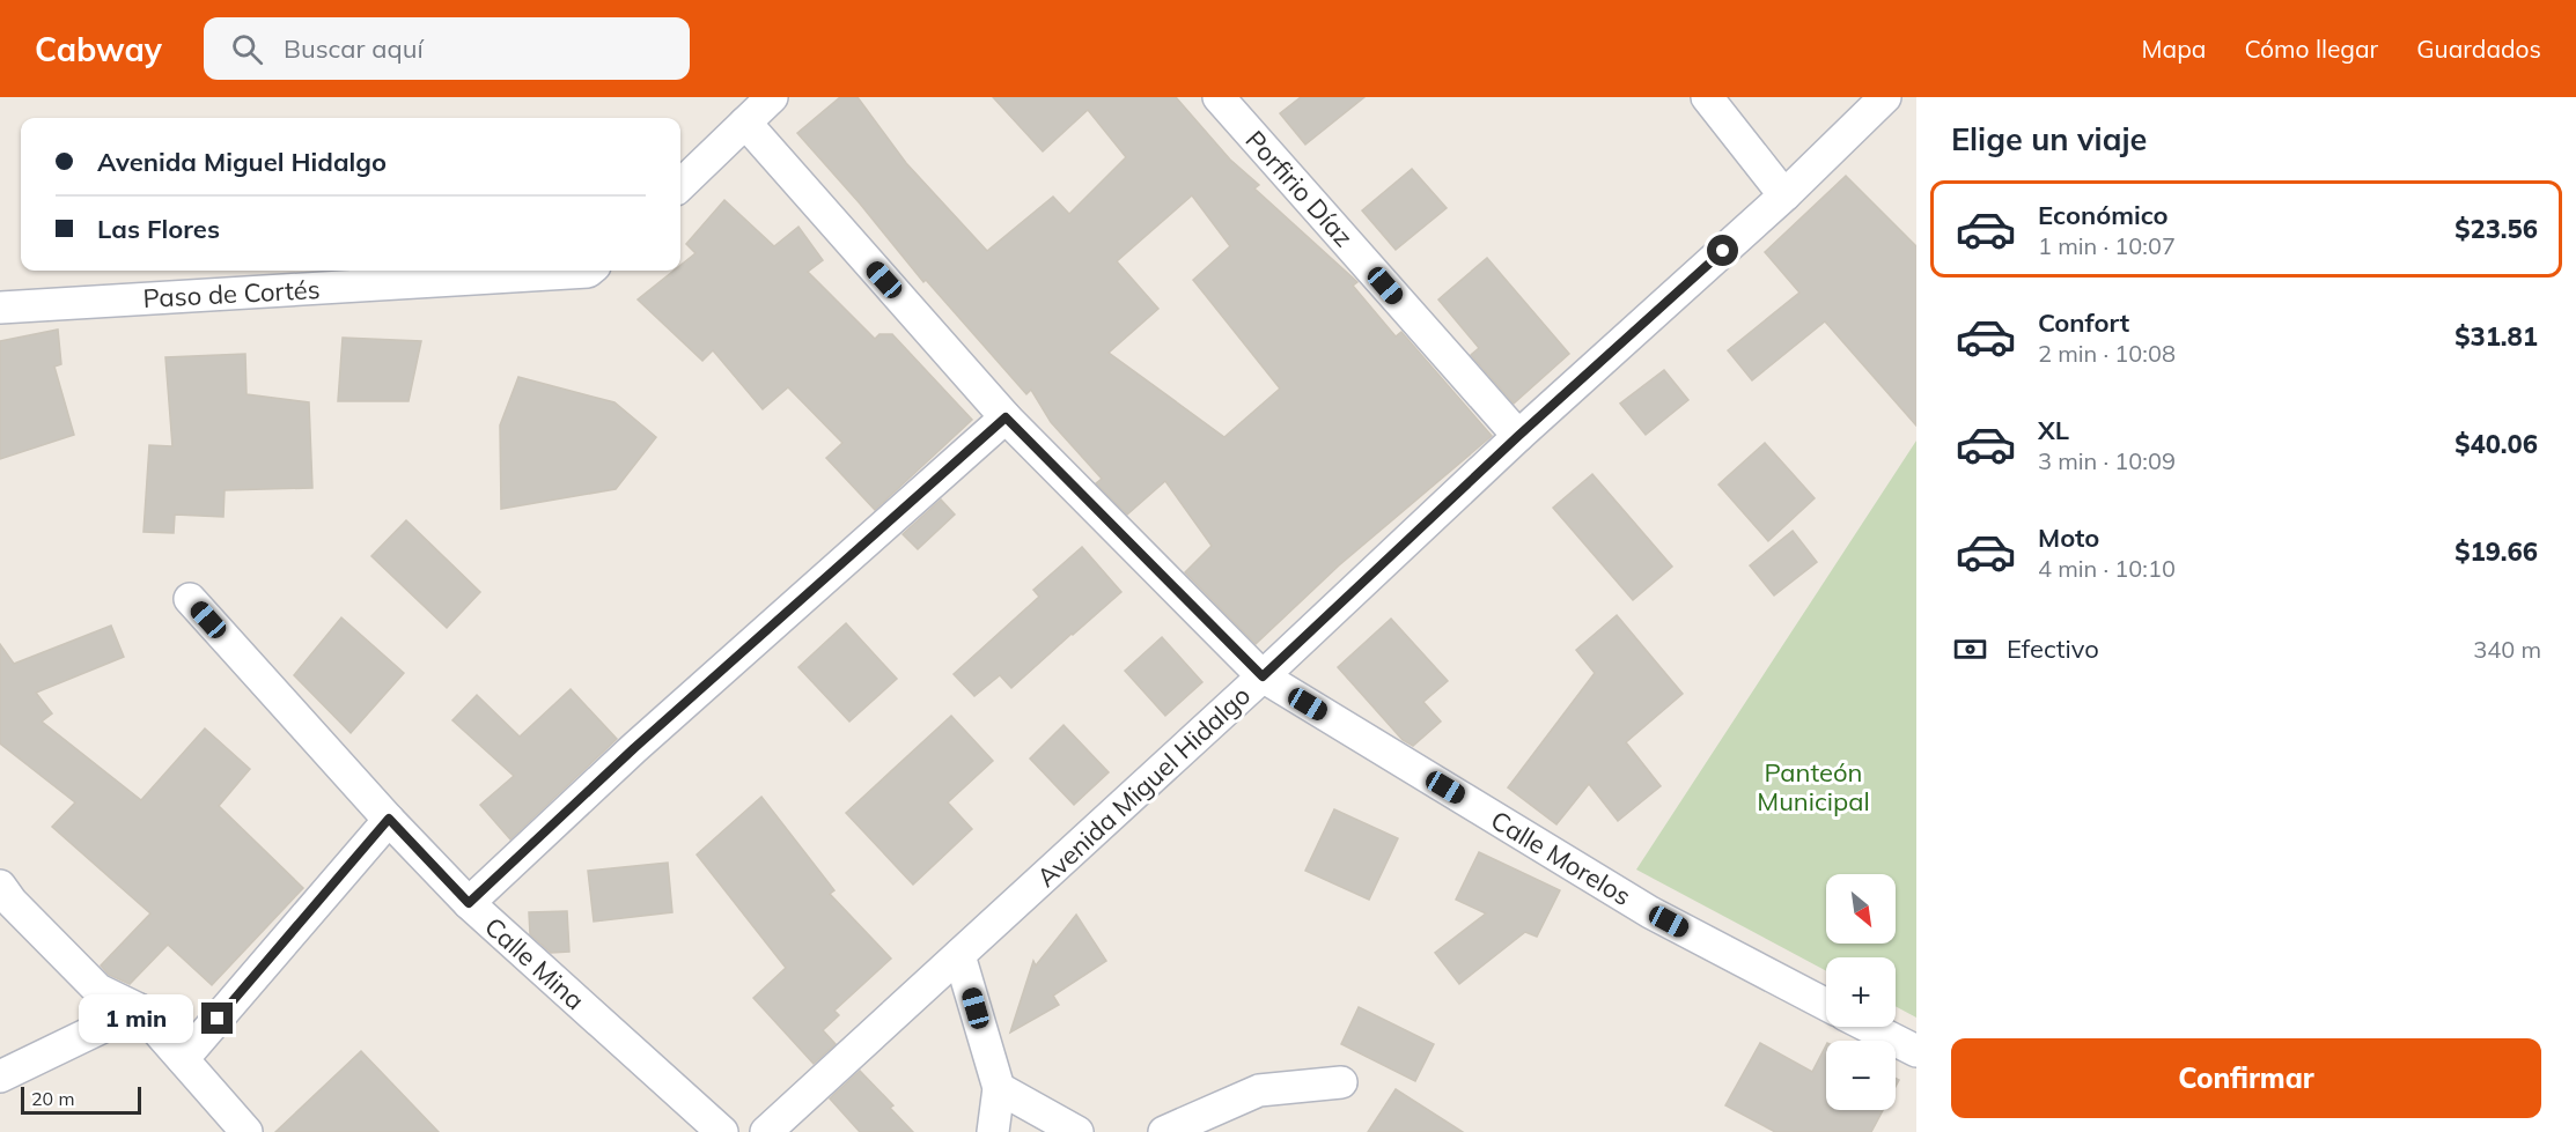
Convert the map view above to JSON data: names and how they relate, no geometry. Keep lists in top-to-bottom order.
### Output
{
  "streets": {
    "street": [
      "Porfirio Díaz",
      "Paso de Cortés",
      "Avenida Miguel Hidalgo",
      "Calle Morelos",
      "Calle Mina"
    ]
  },
  "crossings": [
    ["Porfirio Díaz", "Avenida Miguel Hidalgo"],
    ["Avenida Miguel Hidalgo", "Calle Morelos"]
  ],
  "parks": ["Panteón Municipal"],
  "scale_bar": "20 m",
  "north": "bottom right",
  "page": {
    "header": "Cabway",
    "search": "Buscar aquí",
    "nav": ["Mapa", "Cómo llegar", "Guardados"],
    "heading": "Elige un viaje",
    "banner": ["Avenida Miguel Hidalgo", "Las Flores"],
    "list": [
      {
        "name": "Económico",
        "note": "1 min · 10:07",
        "value": "$23.56"
      },
      {
        "name": "Confort",
        "note": "2 min · 10:08",
        "value": "$31.81"
      },
      {
        "name": "XL",
        "note": "3 min · 10:09",
        "value": "$40.06"
      },
      {
        "name": "Moto",
        "note": "4 min · 10:10",
        "value": "$19.66"
      }
    ],
    "pay": ["Efectivo", "340 m"],
    "map_buttons": ["+", "−"],
    "bubble": "1 min",
    "buttons": "Confirmar",
    "scale": "20 m"
  }
}
